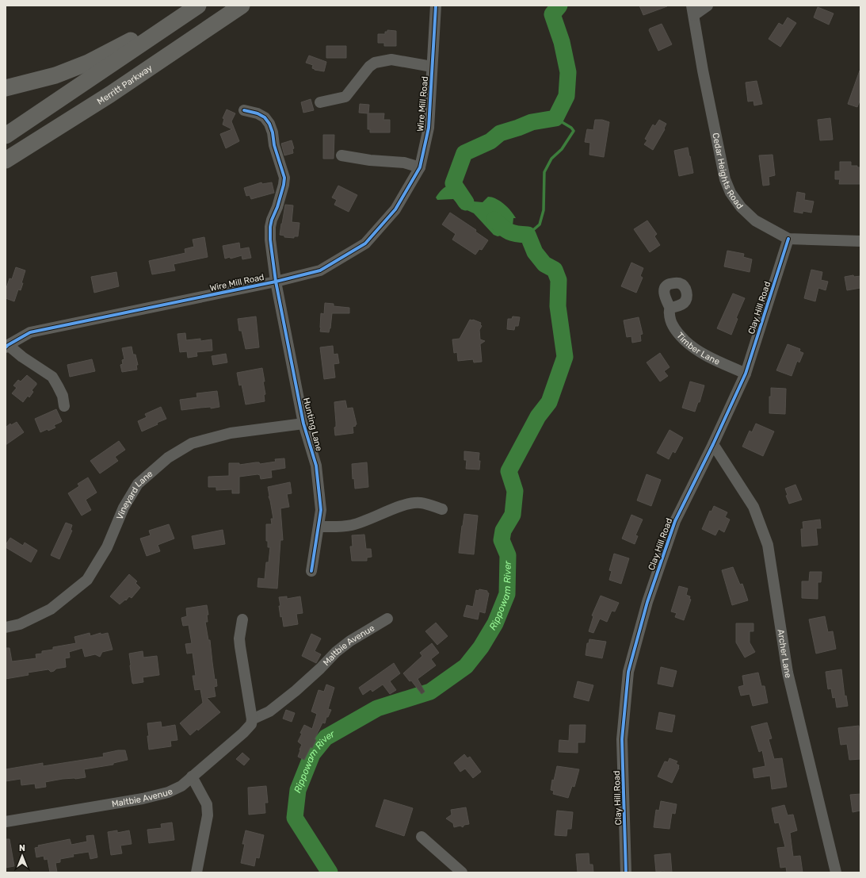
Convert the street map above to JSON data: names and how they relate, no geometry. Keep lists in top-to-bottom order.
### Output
{
  "streets": {
    "highway": ["Merritt Parkway"],
    "street": [
      "Wire Mill Road",
      "Cedar Heights Road",
      "Clay Hill Road",
      "Timber Lane",
      "Hunting Lane",
      "Vineyard Lane",
      "Maltbie Avenue",
      "Archer Lane"
    ]
  },
  "crossings": [
    ["Wire Mill Road", "Hunting Lane"],
    ["Cedar Heights Road", "Clay Hill Road"],
    ["Clay Hill Road", "Timber Lane"],
    ["Clay Hill Road", "Archer Lane"],
    ["Hunting Lane", "Vineyard Lane"]
  ],
  "water": ["Rippowam River"],
  "north": "top"
}
